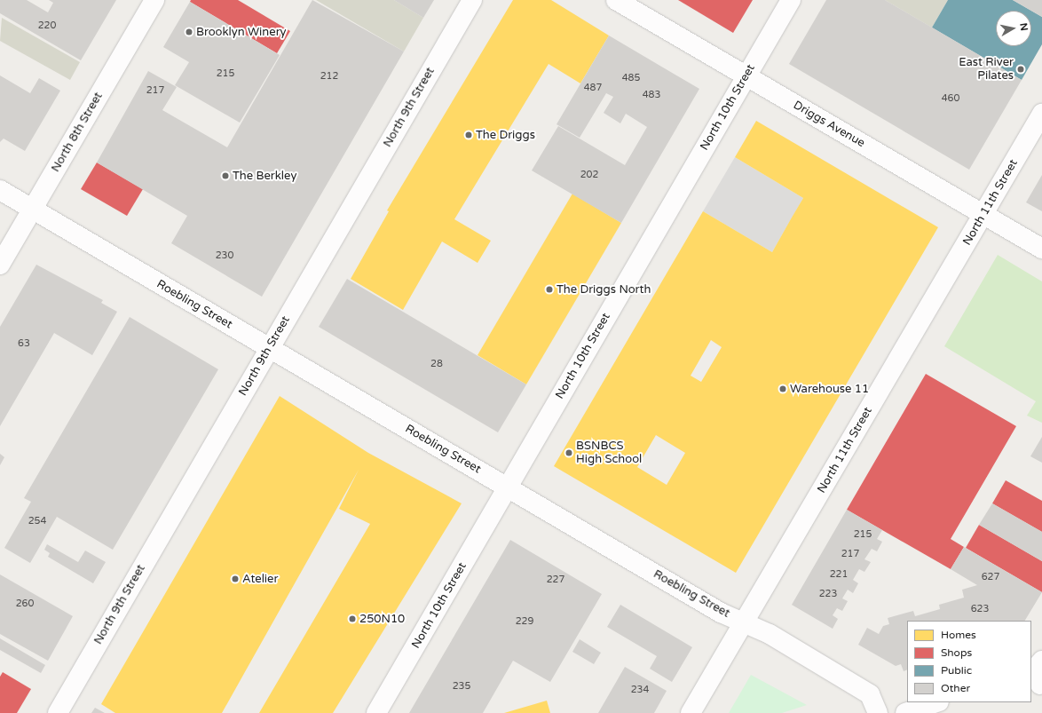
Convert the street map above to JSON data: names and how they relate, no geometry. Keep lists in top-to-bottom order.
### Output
{
  "streets": {
    "street": [
      "North 9th Street",
      "North 10th Street",
      "Driggs Avenue",
      "North 8th Street",
      "North 11th Street",
      "Roebling Street"
    ]
  },
  "crossings": [
    ["North 9th Street", "Roebling Street"],
    ["North 10th Street", "Driggs Avenue"],
    ["North 10th Street", "Roebling Street"],
    ["Driggs Avenue", "North 11th Street"],
    ["North 8th Street", "Roebling Street"],
    ["North 11th Street", "Roebling Street"]
  ],
  "places": [
    "Brooklyn Winery",
    "East River Pilates",
    "The Driggs",
    "The Berkley",
    "The Driggs North",
    "Warehouse 11",
    "BSNBCS High School",
    "Atelier",
    "250N10"
  ],
  "house_numbers": [
    "220",
    "215",
    "212",
    "485",
    "487",
    "217",
    "483",
    "460",
    "202",
    "230",
    "63",
    "28",
    "254",
    "215",
    "217",
    "221",
    "627",
    "227",
    "223",
    "260",
    "623",
    "229",
    "235",
    "234"
  ],
  "legend": [
    "Homes",
    "Shops",
    "Public",
    "Other"
  ],
  "north": "right"
}
